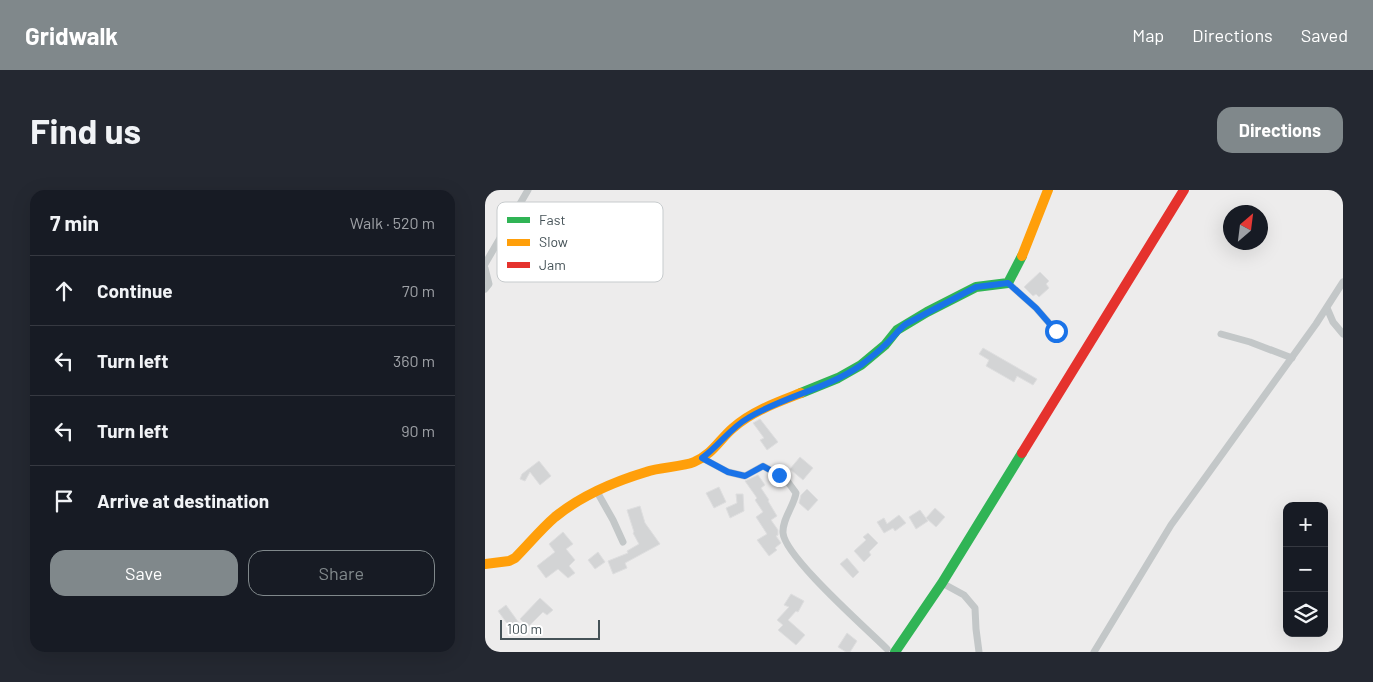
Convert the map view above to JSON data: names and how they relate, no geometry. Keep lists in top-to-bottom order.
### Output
{
  "legend": ["Fast", "Slow", "Jam"],
  "scale_bar": "100 m",
  "north": "top right",
  "page": {
    "header": "Gridwalk",
    "nav": ["Map", "Directions", "Saved"],
    "buttons": [
      "Directions",
      ["Save", "Share"]
    ],
    "title": "Find us",
    "heading": ["7 min", "Walk · 520 m"],
    "list": [
      ["Continue", "70 m"],
      ["Turn left", "360 m"],
      ["Turn left", "90 m"],
      "Arrive at destination"
    ],
    "map_buttons": ["+", "−"],
    "scale": "100 m"
  }
}
